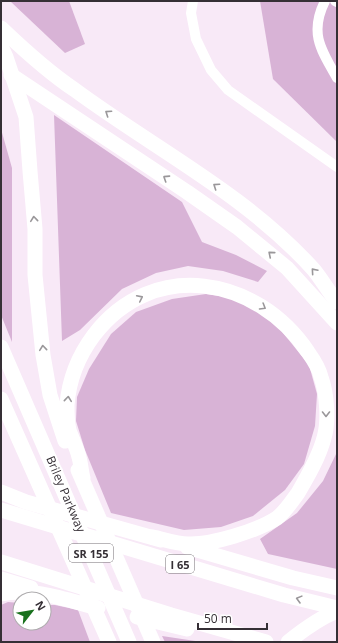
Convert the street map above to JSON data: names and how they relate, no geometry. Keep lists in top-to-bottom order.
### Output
{
  "streets": {
    "highway": ["Briley Parkway", "SR 155", "I 65"]
  },
  "scale_bar": "50 m",
  "north": "top right"
}
